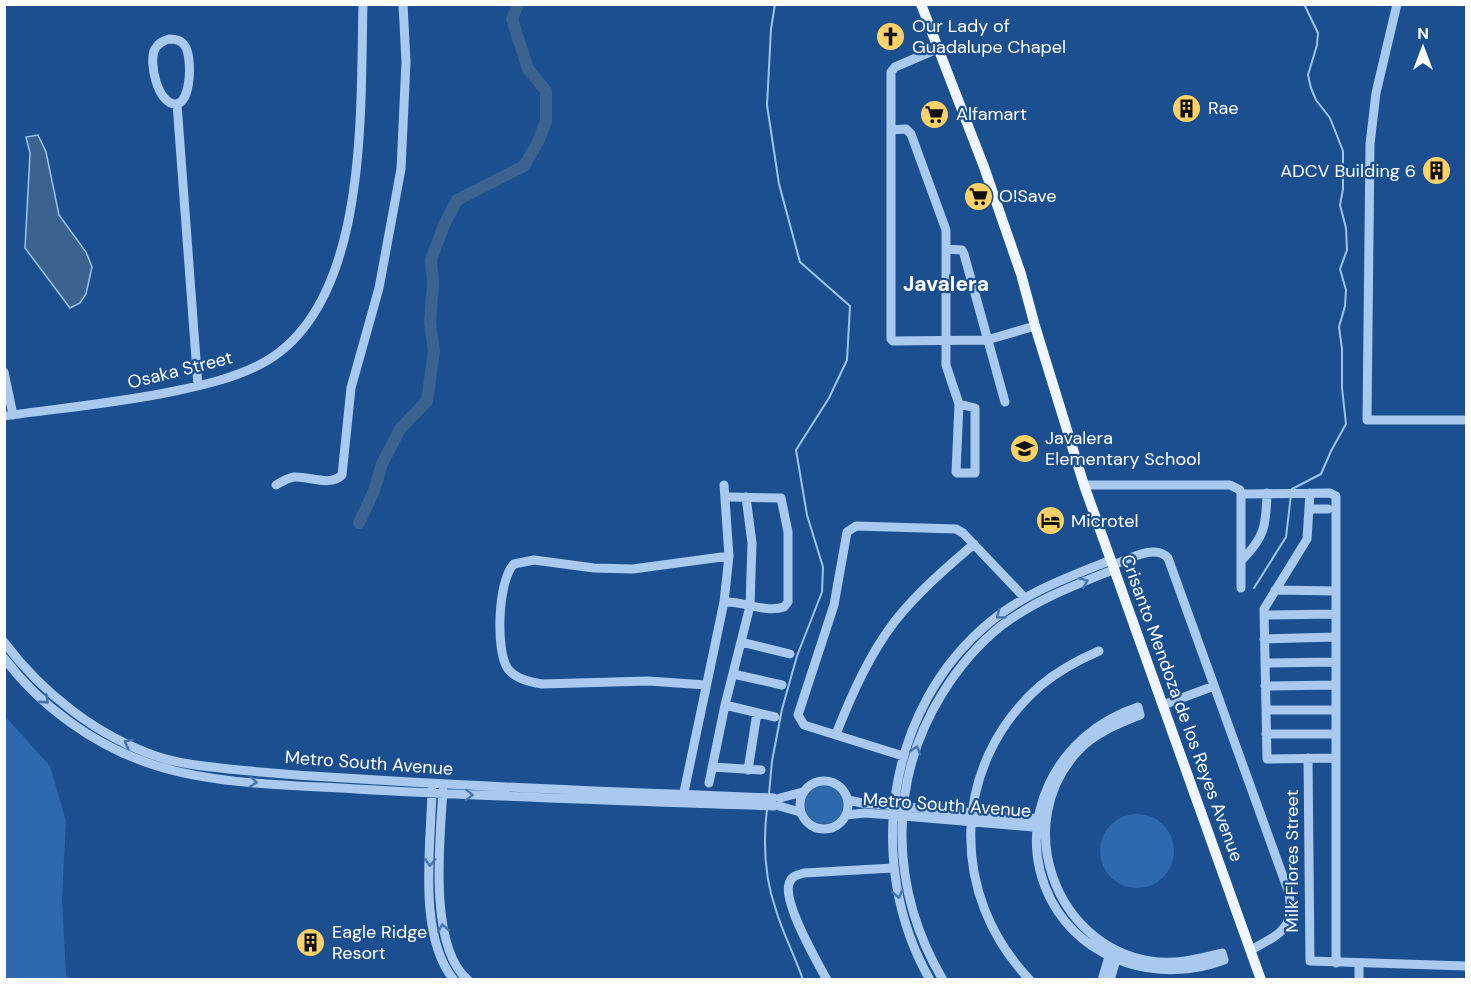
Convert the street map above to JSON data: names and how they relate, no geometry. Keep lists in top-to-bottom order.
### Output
{
  "streets": {
    "main road": ["Crisanto Mendoza de los Reyes Avenue"],
    "street": ["Osaka Street", "Metro South Avenue", "Milk Flores Street"]
  },
  "districts": ["Javalera"],
  "places": {
    "church": ["Our Lady of Guadalupe Chapel"],
    "building": ["Rae", "ADCV Building 6", "Eagle Ridge Resort"],
    "supermarket": ["Alfamart", "O!Save"],
    "school or university": ["Javalera Elementary School"],
    "hotel": ["Microtel"]
  },
  "north": "top"
}
